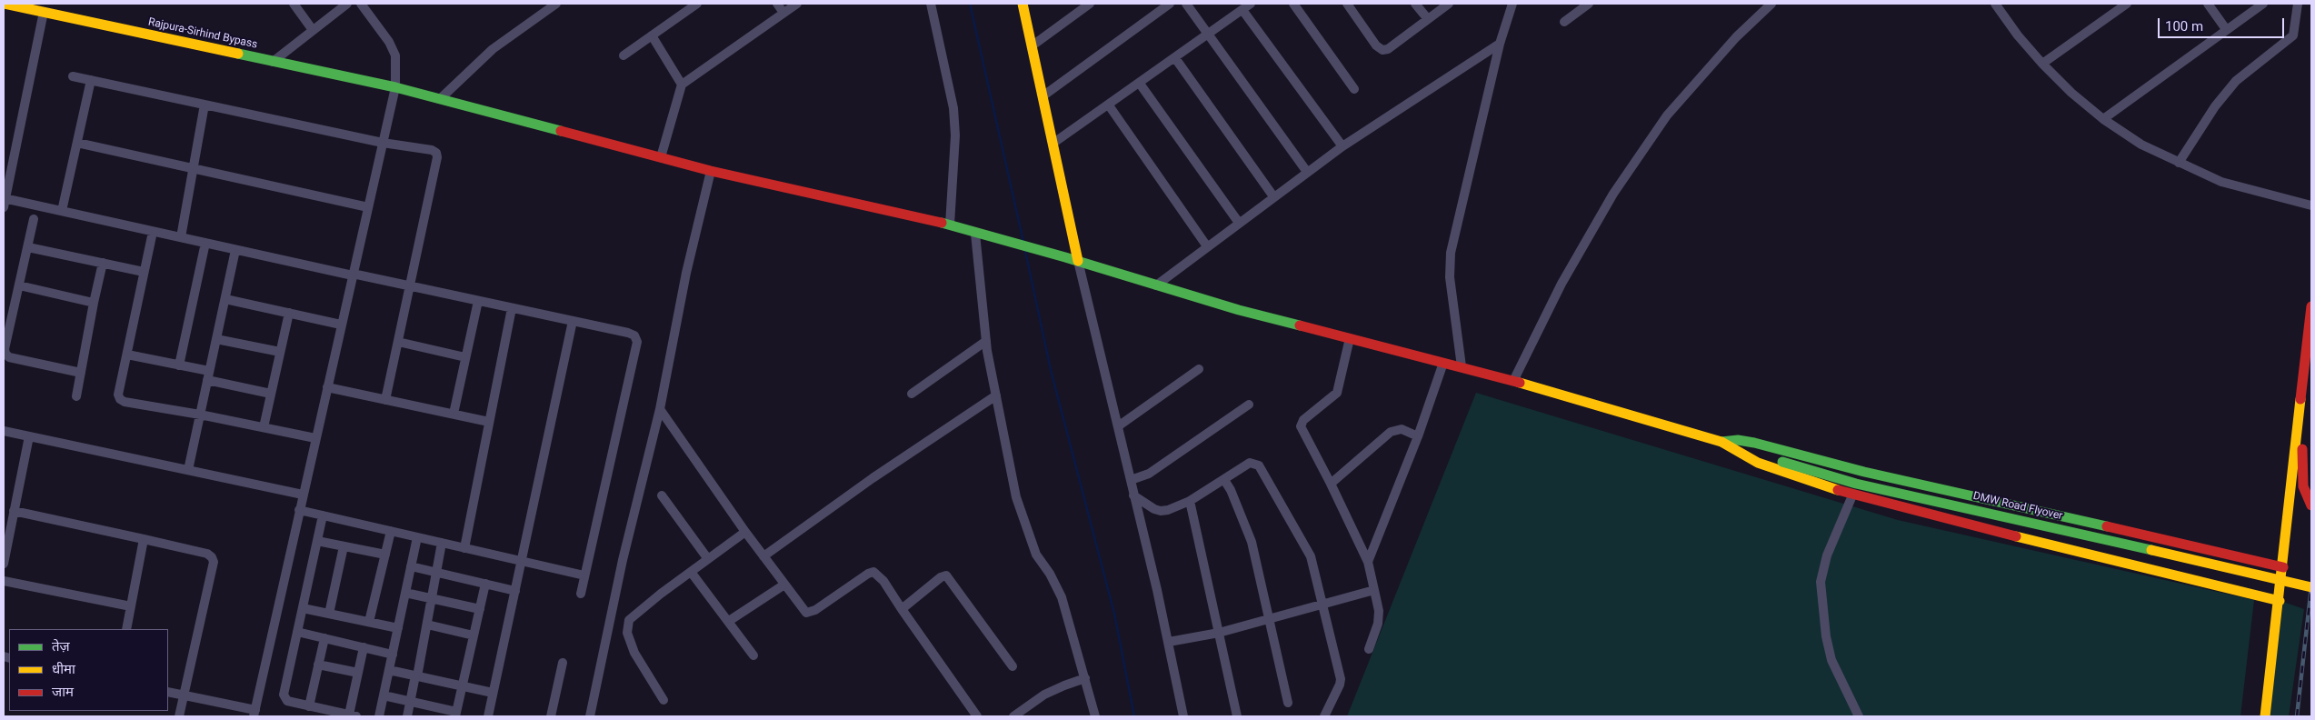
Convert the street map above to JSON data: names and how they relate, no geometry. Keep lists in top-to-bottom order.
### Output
{
  "streets": {
    "main road": ["Rajpura-Sirhind Bypass", "DMW Road Flyover"]
  },
  "crossings": [
    ["Rajpura-Sirhind Bypass", "DMW Road Flyover"]
  ],
  "legend": ["तेज़", "धीमा", "जाम"],
  "scale_bar": "100 m"
}
